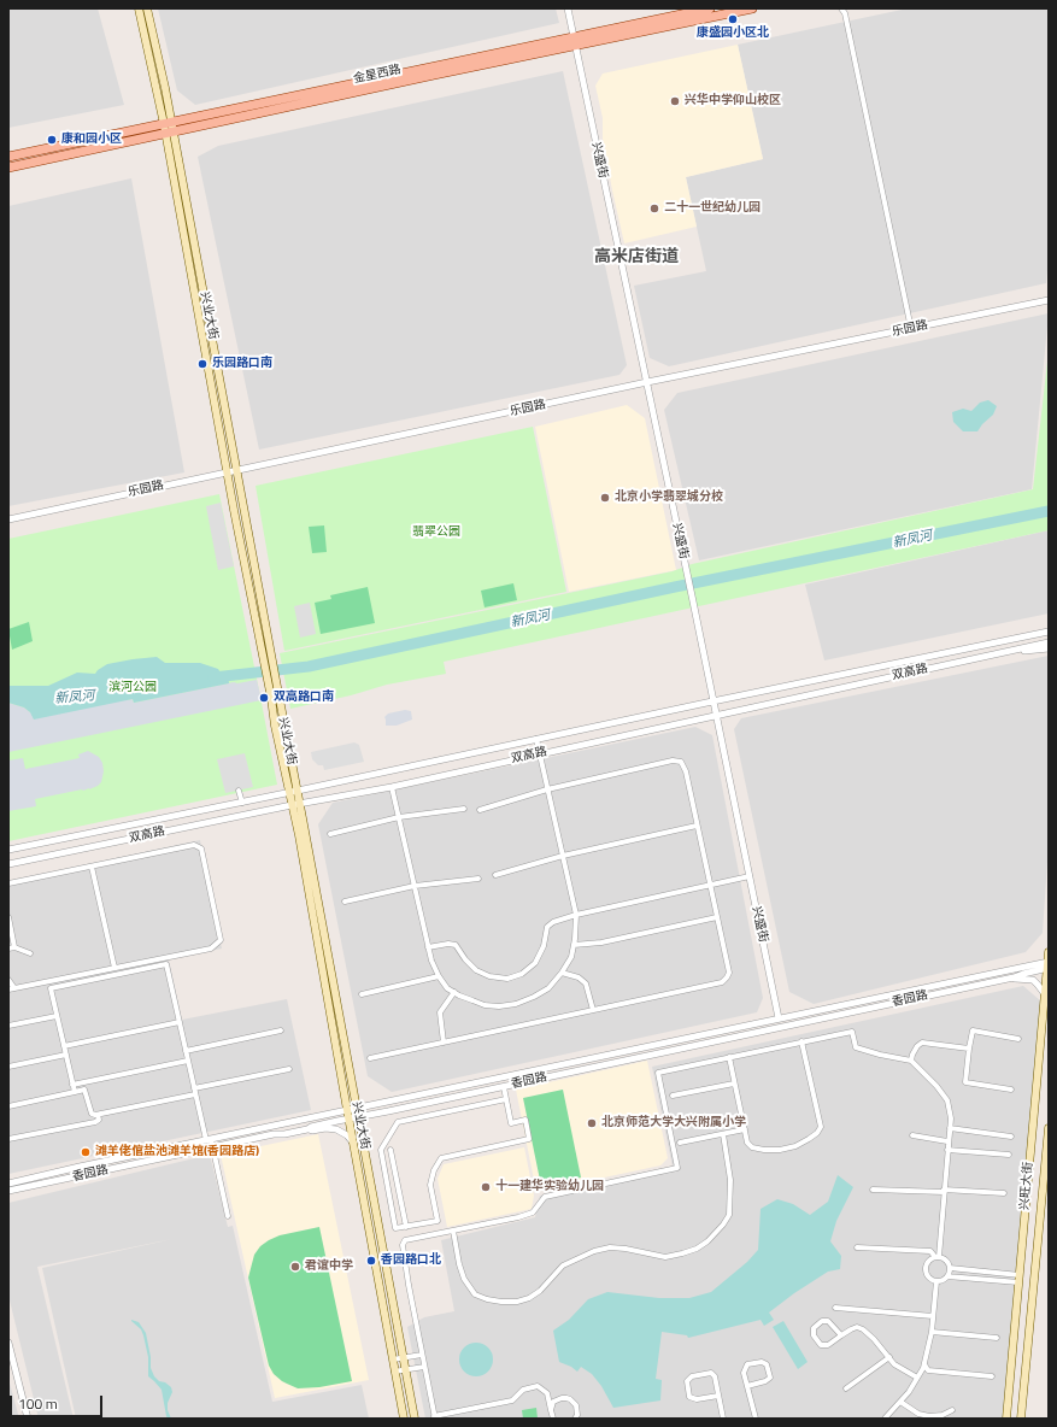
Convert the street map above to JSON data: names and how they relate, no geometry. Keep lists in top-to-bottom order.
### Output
{
  "streets": {
    "main road": ["金星西路", "兴业大街", "兴旺大街"],
    "street": [
      "兴盛街",
      "乐园路",
      "双高路",
      "香园路"
    ]
  },
  "crossings": [
    ["金星西路", "兴盛街"],
    ["金星西路", "兴业大街"],
    ["兴盛街", "乐园路"],
    ["兴盛街", "双高路"],
    ["兴盛街", "香园路"],
    ["兴业大街", "乐园路"],
    ["兴业大街", "双高路"],
    ["兴业大街", "香园路"],
    ["香园路", "兴旺大街"]
  ],
  "districts": ["高米店街道"],
  "water": ["新凤河"],
  "parks": ["翡翠公园", "滨河公园"],
  "places": [
    "康盛园小区北",
    "兴华中学仰山校区",
    "康和园小区",
    "二十一世纪幼儿园",
    "乐园路口南",
    "北京小学翡翠城分校",
    "双高路口南",
    "北京师范大学大兴附属小学",
    "滩羊佬倌盐池滩羊馆(香园路店)",
    "十一建华实验幼儿园",
    "香园路口北",
    "君谊中学"
  ],
  "scale_bar": "100 m"
}
